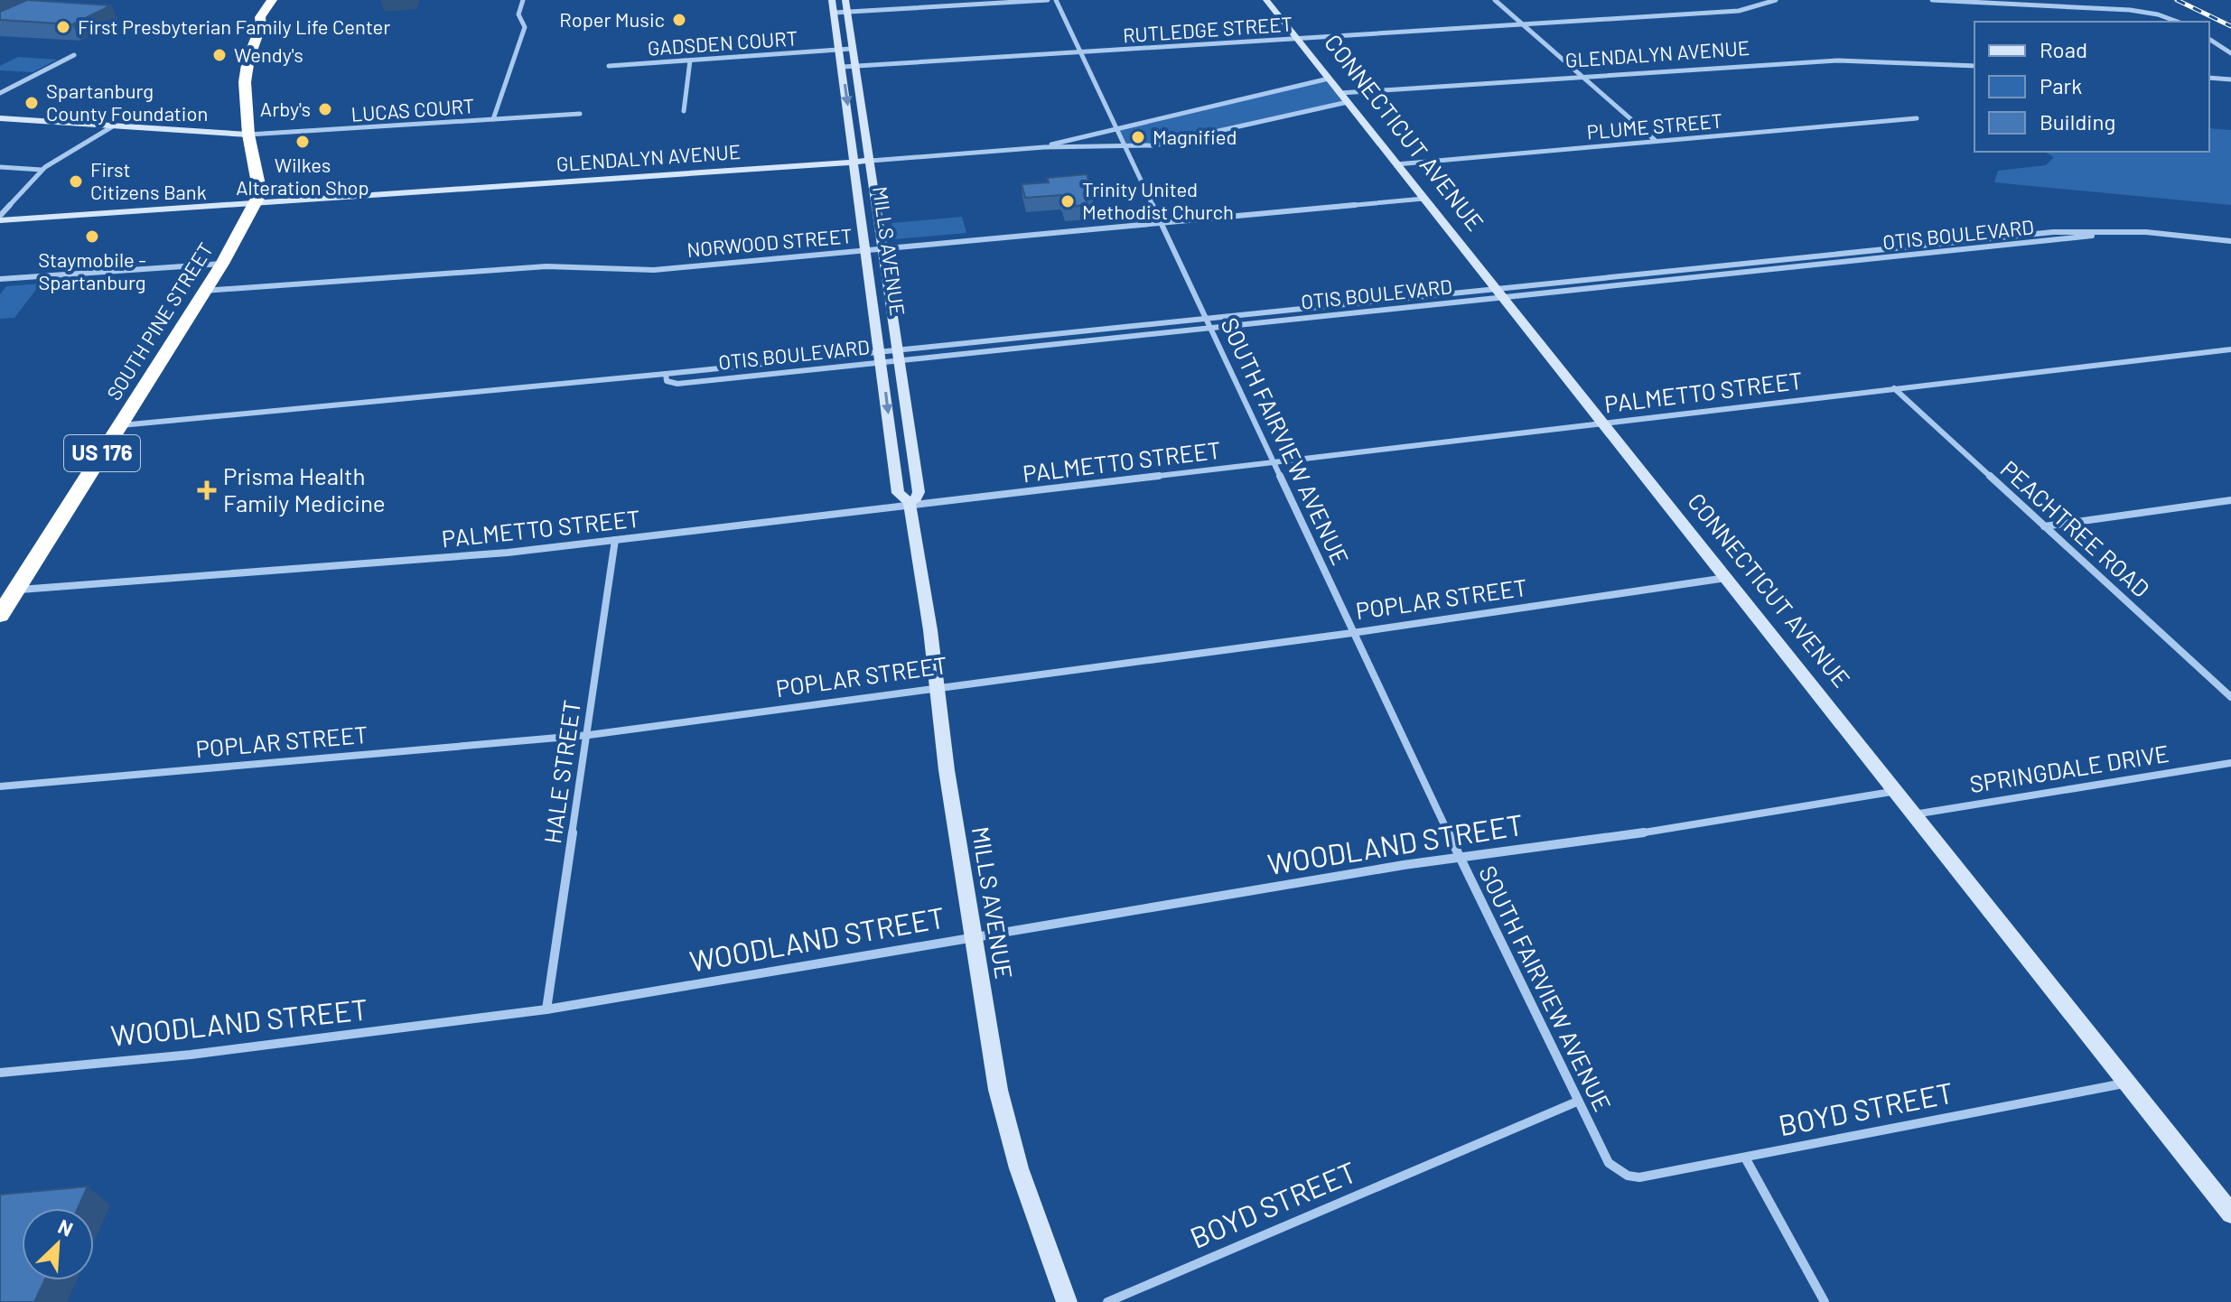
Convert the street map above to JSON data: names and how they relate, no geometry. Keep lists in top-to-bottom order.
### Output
{
  "streets": {
    "highway": ["SOUTH PINE STREET", "US 176"],
    "street": [
      "RUTLEDGE STREET",
      "GADSDEN COURT",
      "GLENDALYN AVENUE",
      "LUCAS COURT",
      "PLUME STREET",
      "CONNECTICUT AVENUE",
      "OTIS BOULEVARD",
      "NORWOOD STREET",
      "MILLS AVENUE",
      "PALMETTO STREET",
      "SOUTH FAIRVIEW AVENUE",
      "PEACHTREE ROAD",
      "POPLAR STREET",
      "SPRINGDALE DRIVE",
      "HALE STREET",
      "WOODLAND STREET",
      "BOYD STREET"
    ]
  },
  "crossings": [
    ["RUTLEDGE STREET", "CONNECTICUT AVENUE"],
    ["RUTLEDGE STREET", "MILLS AVENUE"],
    ["RUTLEDGE STREET", "SOUTH FAIRVIEW AVENUE"],
    ["GADSDEN COURT", "MILLS AVENUE"],
    ["GLENDALYN AVENUE", "CONNECTICUT AVENUE"],
    ["GLENDALYN AVENUE", "MILLS AVENUE"],
    ["GLENDALYN AVENUE", "SOUTH PINE STREET"],
    ["GLENDALYN AVENUE", "SOUTH FAIRVIEW AVENUE"],
    ["LUCAS COURT", "SOUTH PINE STREET"],
    ["PLUME STREET", "CONNECTICUT AVENUE"],
    ["CONNECTICUT AVENUE", "OTIS BOULEVARD"],
    ["CONNECTICUT AVENUE", "NORWOOD STREET"],
    ["CONNECTICUT AVENUE", "PALMETTO STREET"],
    ["CONNECTICUT AVENUE", "POPLAR STREET"],
    ["CONNECTICUT AVENUE", "SPRINGDALE DRIVE"],
    ["CONNECTICUT AVENUE", "WOODLAND STREET"],
    ["CONNECTICUT AVENUE", "BOYD STREET"],
    ["OTIS BOULEVARD", "MILLS AVENUE"],
    ["OTIS BOULEVARD", "SOUTH PINE STREET"],
    ["OTIS BOULEVARD", "SOUTH FAIRVIEW AVENUE"],
    ["NORWOOD STREET", "MILLS AVENUE"],
    ["NORWOOD STREET", "SOUTH PINE STREET"],
    ["NORWOOD STREET", "SOUTH FAIRVIEW AVENUE"],
    ["MILLS AVENUE", "PALMETTO STREET"],
    ["MILLS AVENUE", "POPLAR STREET"],
    ["MILLS AVENUE", "WOODLAND STREET"],
    ["SOUTH PINE STREET", "PALMETTO STREET"],
    ["PALMETTO STREET", "SOUTH FAIRVIEW AVENUE"],
    ["PALMETTO STREET", "PEACHTREE ROAD"],
    ["PALMETTO STREET", "HALE STREET"],
    ["SOUTH FAIRVIEW AVENUE", "POPLAR STREET"],
    ["SOUTH FAIRVIEW AVENUE", "WOODLAND STREET"],
    ["SOUTH FAIRVIEW AVENUE", "BOYD STREET"],
    ["POPLAR STREET", "HALE STREET"],
    ["HALE STREET", "WOODLAND STREET"]
  ],
  "places": {
    "other": [
      "Roper Music",
      "First Presbyterian Family Life Center",
      "Wendy's",
      "Spartanburg County Foundation",
      "Arby's",
      "Magnified",
      "Wilkes Alteration Shop",
      "First Citizens Bank",
      "Trinity United Methodist Church",
      "Staymobile - Spartanburg"
    ],
    "health": ["Prisma Health Family Medicine"]
  },
  "legend": ["Road", "Park", "Building"],
  "north": "top right"
}
